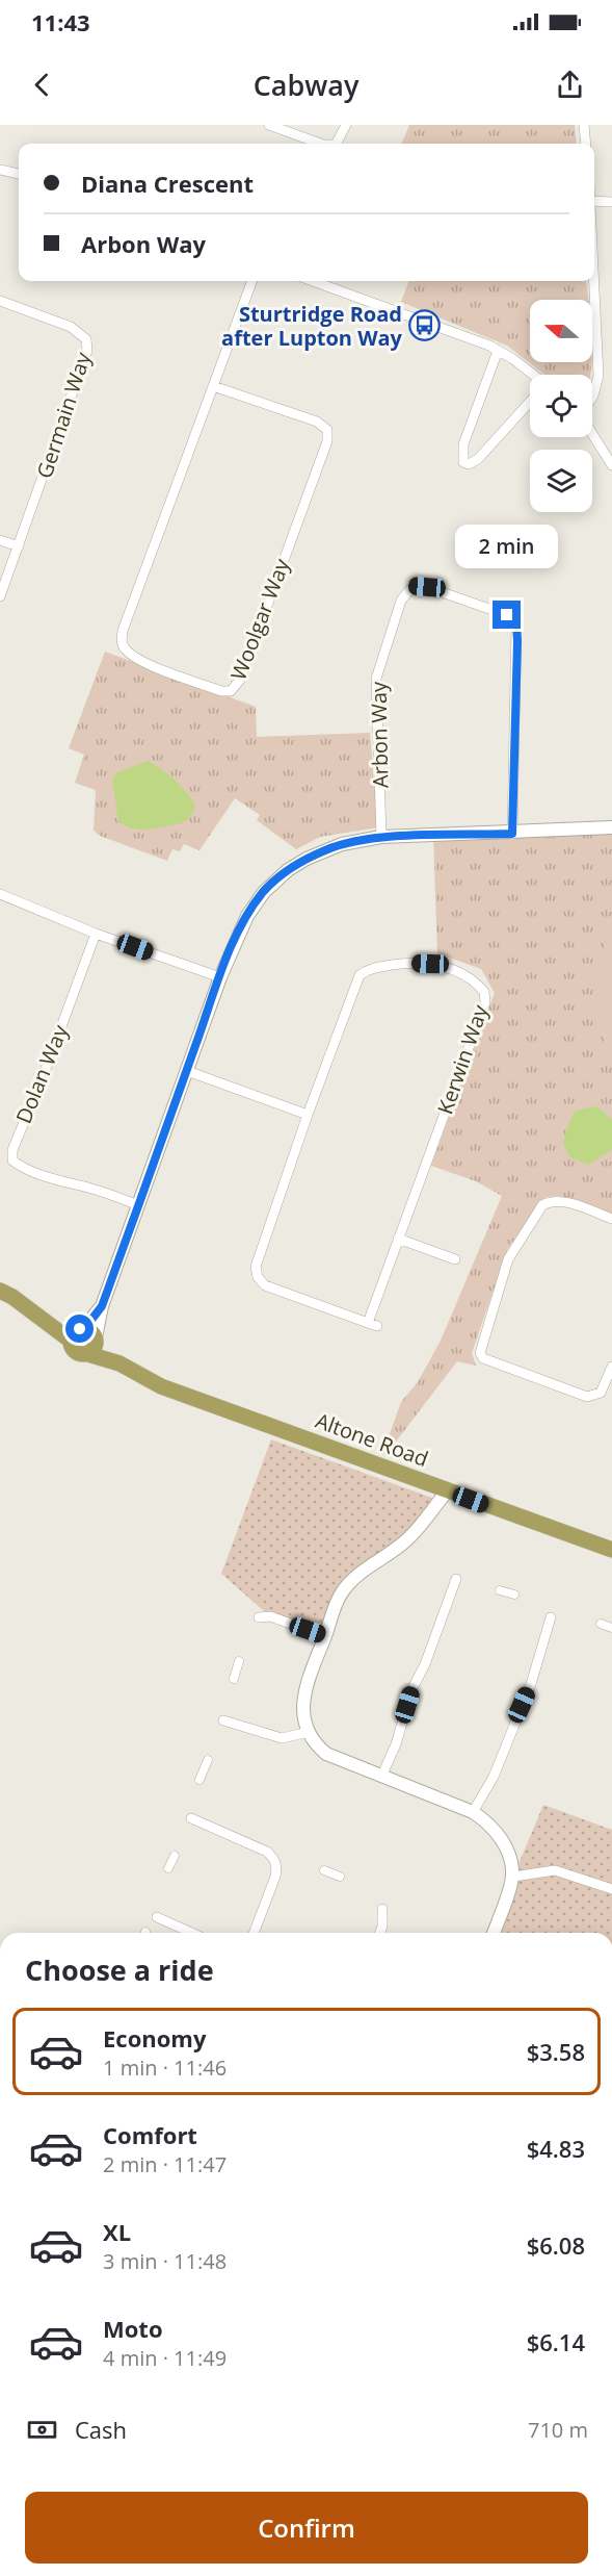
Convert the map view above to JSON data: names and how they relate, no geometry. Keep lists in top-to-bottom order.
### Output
{
  "streets": {
    "main road": ["Altone Road"],
    "street": [
      "Germain Way",
      "Woolgar Way",
      "Arbon Way",
      "Kerwin Way",
      "Dolan Way"
    ]
  },
  "places": {
    "bus stop": ["Sturtridge Road after Lupton Way"]
  },
  "north": "left",
  "page": {
    "status": "11:43",
    "header": "Cabway",
    "banner": ["Diana Crescent", "Arbon Way"],
    "bubble": "2 min",
    "heading": "Choose a ride",
    "list": [
      {
        "name": "Economy",
        "note": "1 min · 11:46",
        "value": "$3.58"
      },
      {
        "name": "Comfort",
        "note": "2 min · 11:47",
        "value": "$4.83"
      },
      {
        "name": "XL",
        "note": "3 min · 11:48",
        "value": "$6.08"
      },
      {
        "name": "Moto",
        "note": "4 min · 11:49",
        "value": "$6.14"
      }
    ],
    "pay": ["Cash", "710 m"],
    "buttons": "Confirm"
  }
}
